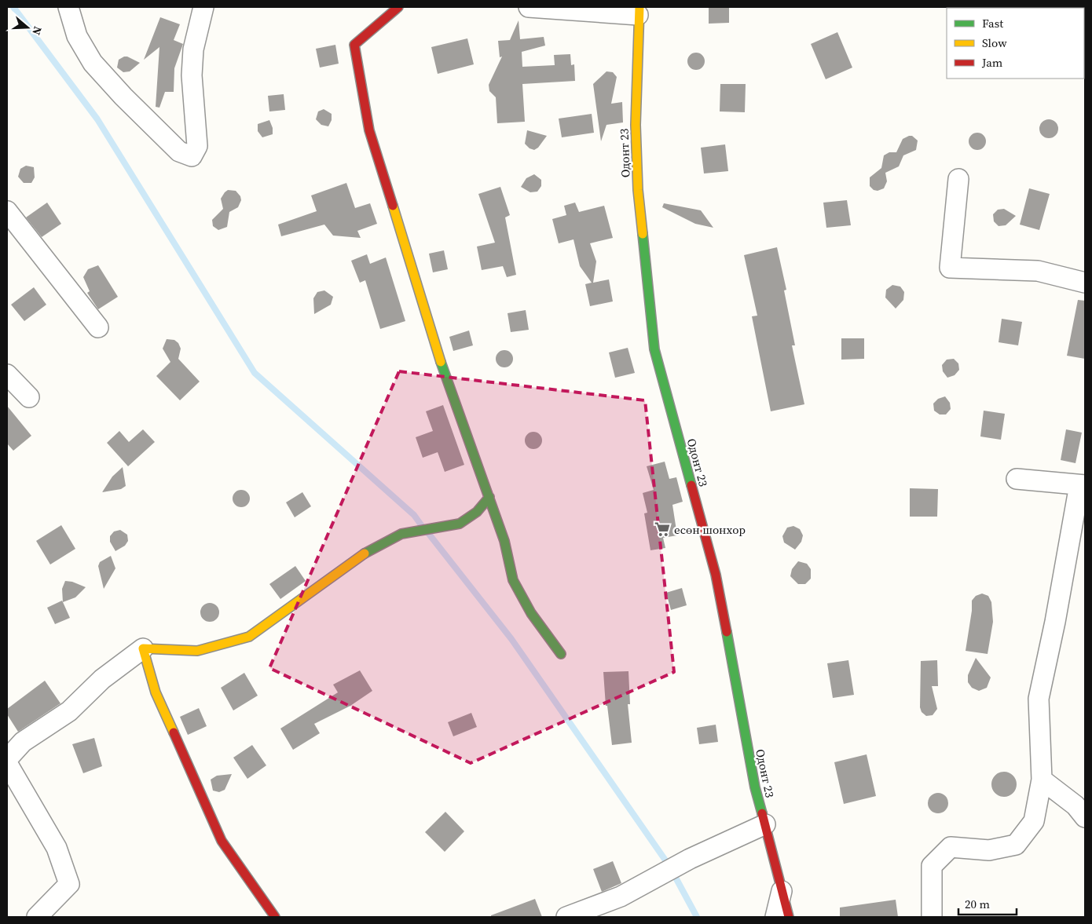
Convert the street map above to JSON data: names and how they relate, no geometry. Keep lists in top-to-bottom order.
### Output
{
  "streets": {
    "street": ["Одонт 23"]
  },
  "places": {
    "supermarket": ["есөн шонхор"]
  },
  "legend": ["Fast", "Slow", "Jam"],
  "scale_bar": "20 m",
  "north": "right"
}
